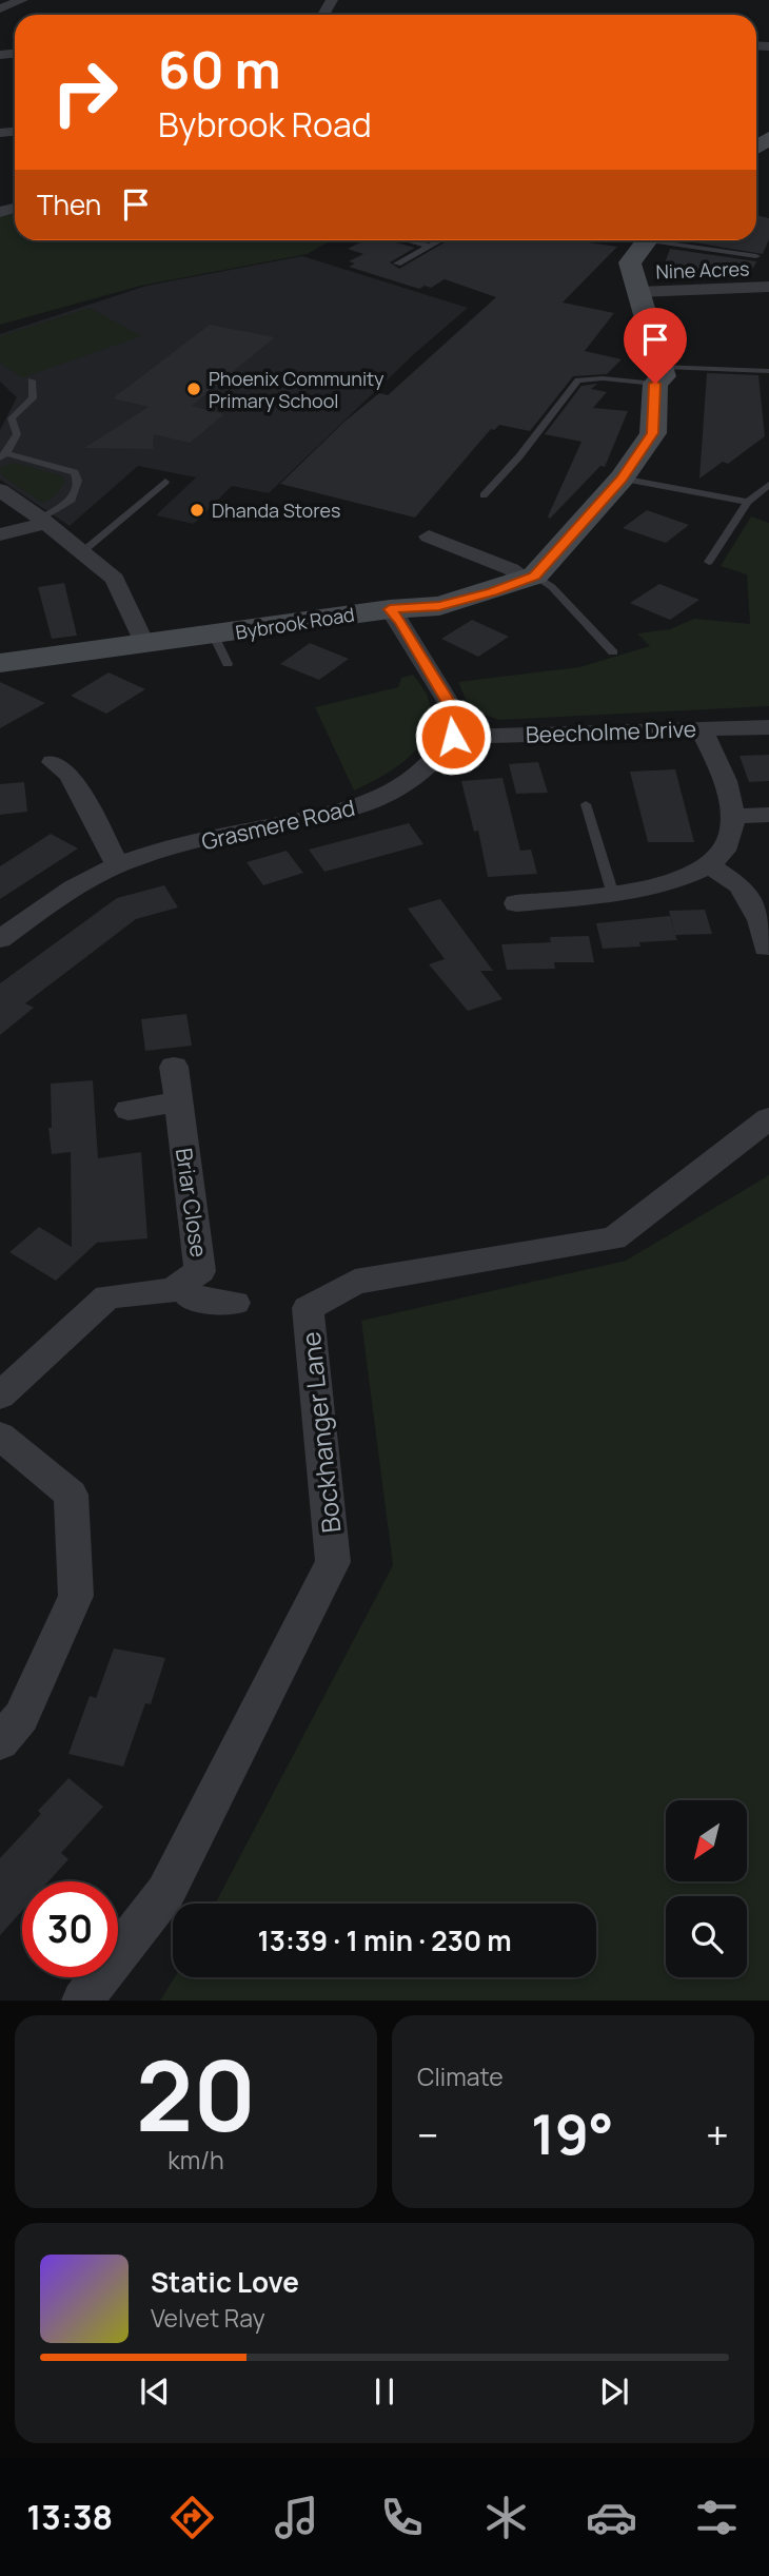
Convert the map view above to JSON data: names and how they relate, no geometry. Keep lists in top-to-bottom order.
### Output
{
  "streets": {
    "street": [
      "Nine Acres",
      "Bybrook Road",
      "Beecholme Drive",
      "Grasmere Road",
      "Briar Close",
      "Bockhanger Lane"
    ]
  },
  "crossings": [
    ["Beecholme Drive", "Grasmere Road"]
  ],
  "places": ["Phoenix Community Primary School", "Dhanda Stores"],
  "north": "bottom left",
  "page": {
    "turn": ["60 m", "Bybrook Road"],
    "then": "Then",
    "limit": "30",
    "trip": "13:39 · 1 min · 230 m",
    "tile": [
      ["20", "km/h"],
      "Climate"
    ],
    "heat": ["−", "19°", "+"],
    "song": ["Static Love", "Velvet Ray"],
    "tabs": "13:38"
  }
}
